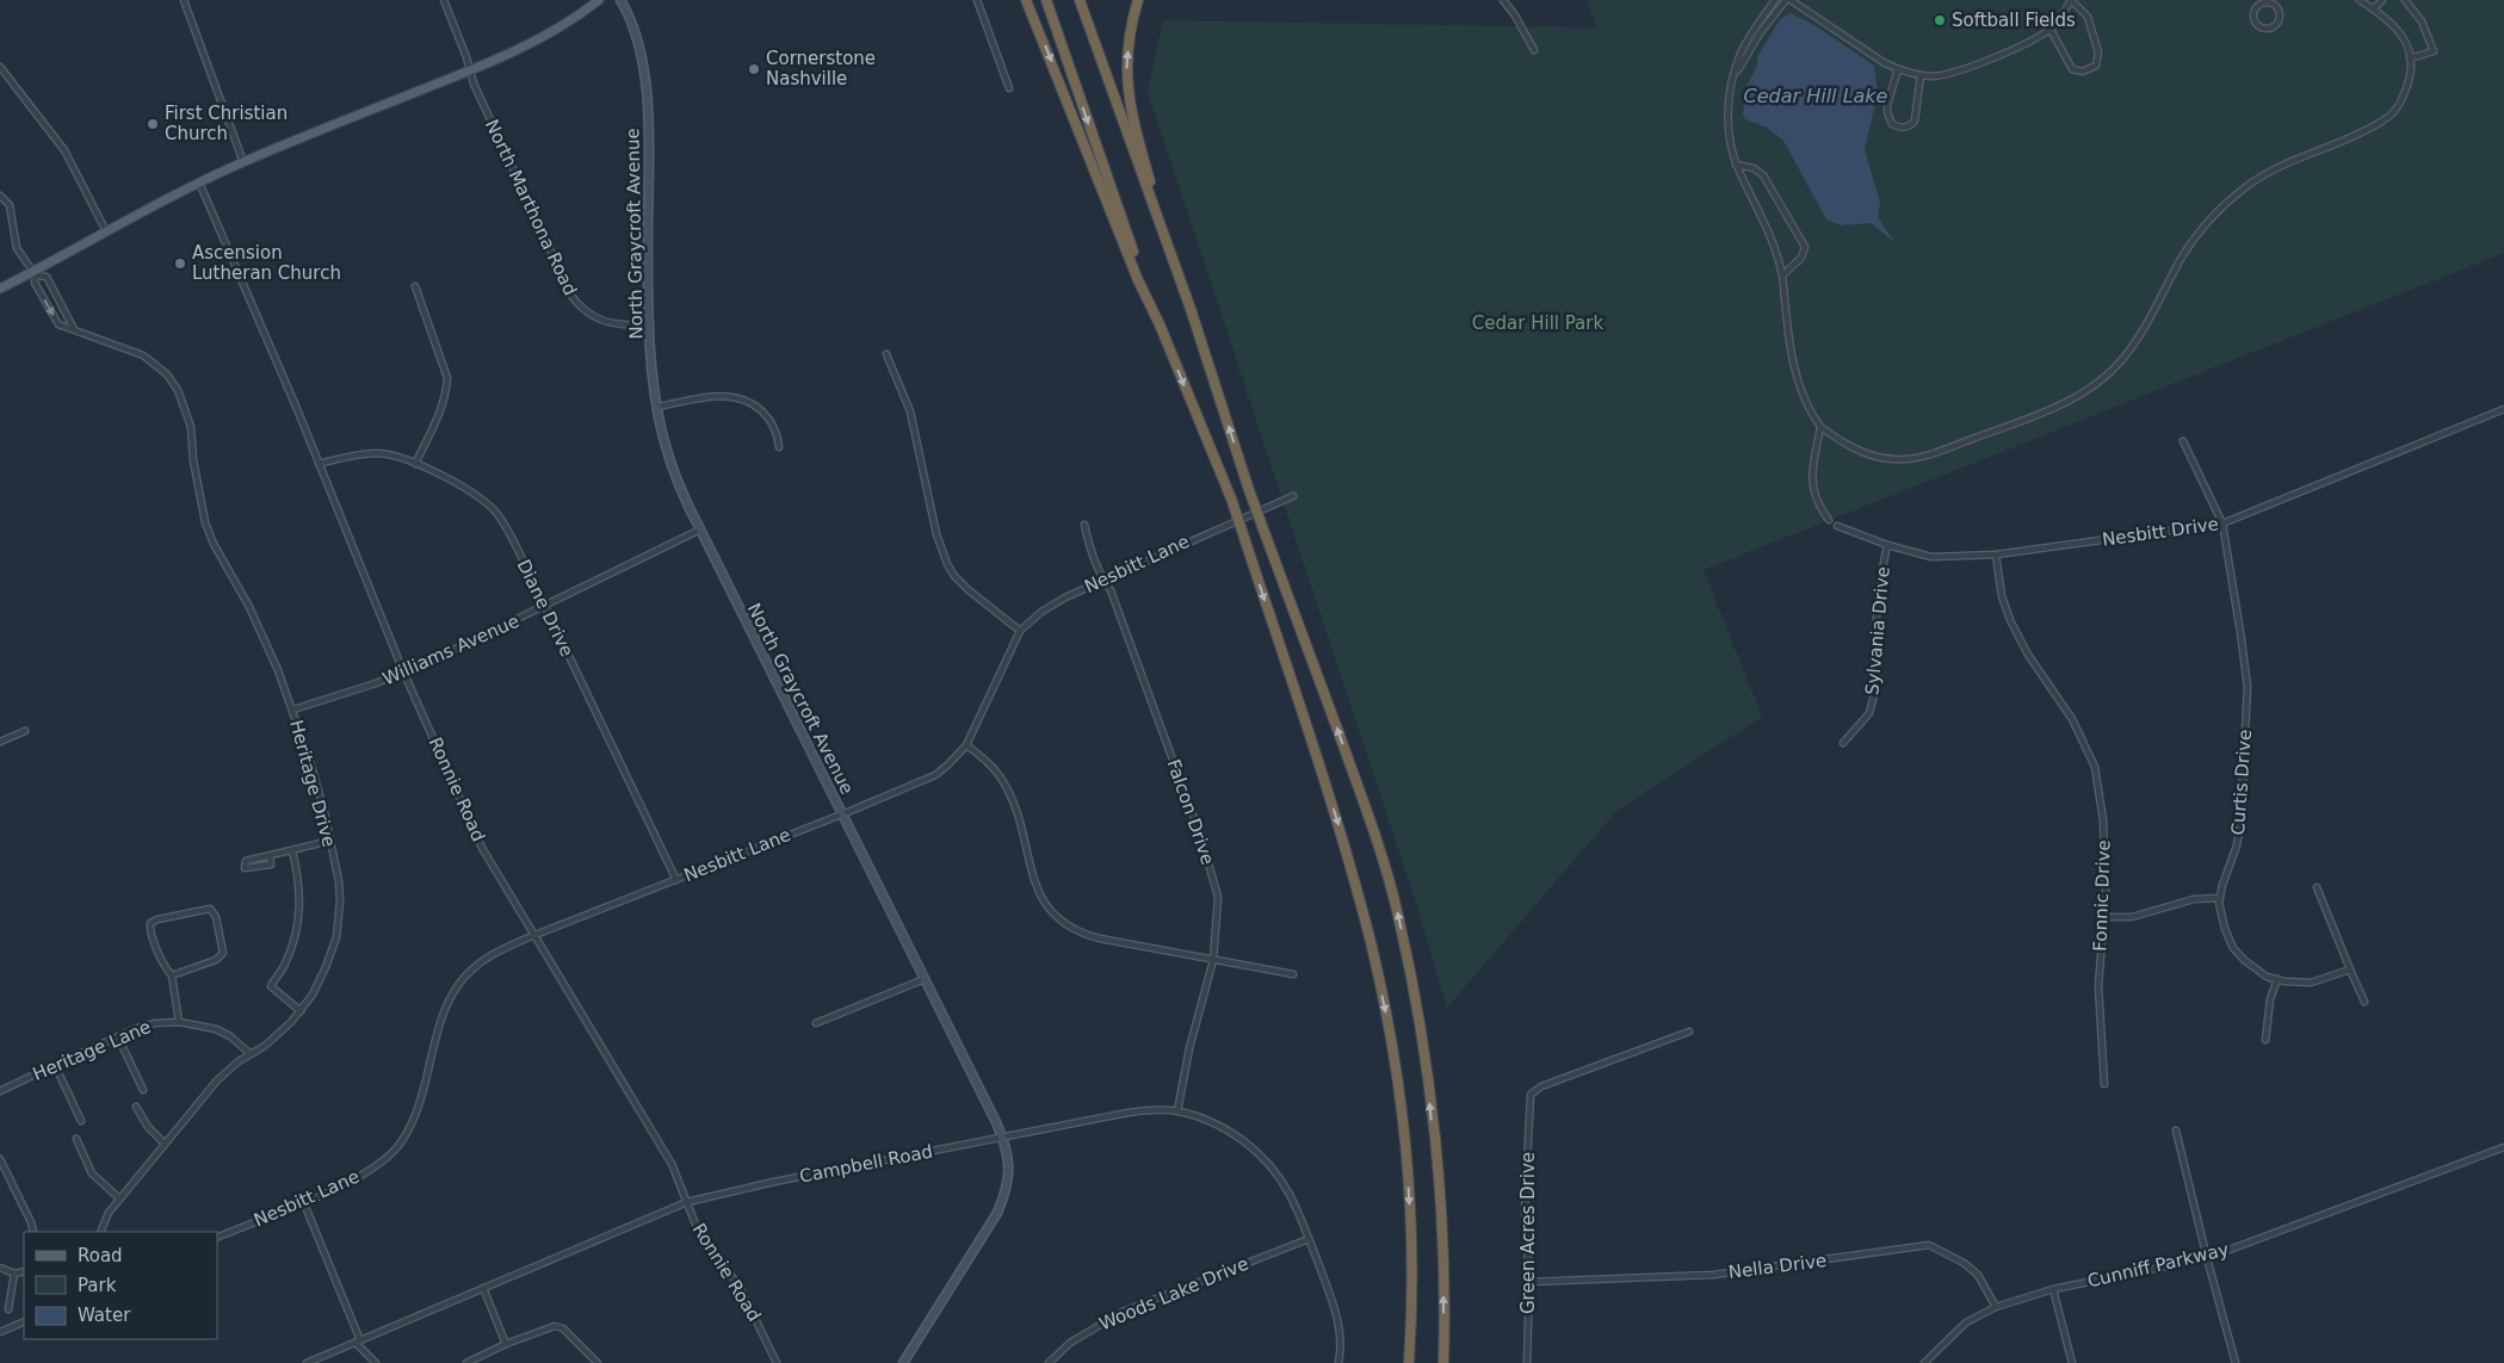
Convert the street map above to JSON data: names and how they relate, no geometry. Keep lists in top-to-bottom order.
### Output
{
  "streets": {
    "street": [
      "North Marthona Road",
      "North Graycroft Avenue",
      "Nesbitt Drive",
      "Nesbitt Lane",
      "Diane Drive",
      "Sylvania Drive",
      "Williams Avenue",
      "Curtis Drive",
      "Heritage Drive",
      "Ronnie Road",
      "Falcon Drive",
      "Fonnic Drive",
      "Heritage Lane",
      "Campbell Road",
      "Green Acres Drive",
      "Cunniff Parkway",
      "Nella Drive",
      "Woods Lake Drive"
    ]
  },
  "crossings": [
    ["North Marthona Road", "North Graycroft Avenue"],
    ["North Graycroft Avenue", "Nesbitt Lane"],
    ["North Graycroft Avenue", "Williams Avenue"],
    ["North Graycroft Avenue", "Campbell Road"],
    ["Nesbitt Drive", "Sylvania Drive"],
    ["Nesbitt Drive", "Curtis Drive"],
    ["Nesbitt Drive", "Fonnic Drive"],
    ["Nesbitt Lane", "Diane Drive"],
    ["Nesbitt Lane", "Ronnie Road"],
    ["Nesbitt Lane", "Falcon Drive"],
    ["Diane Drive", "Williams Avenue"],
    ["Diane Drive", "Ronnie Road"],
    ["Williams Avenue", "Heritage Drive"],
    ["Williams Avenue", "Ronnie Road"],
    ["Heritage Drive", "Heritage Lane"],
    ["Ronnie Road", "Campbell Road"],
    ["Falcon Drive", "Campbell Road"],
    ["Campbell Road", "Woods Lake Drive"],
    ["Green Acres Drive", "Nella Drive"],
    ["Cunniff Parkway", "Nella Drive"]
  ],
  "water": ["Cedar Hill Lake"],
  "parks": ["Cedar Hill Park"],
  "places": [
    "Softball Fields",
    "Cornerstone Nashville",
    "First Christian Church",
    "Ascension Lutheran Church"
  ],
  "legend": ["Road", "Park", "Water"]
}
